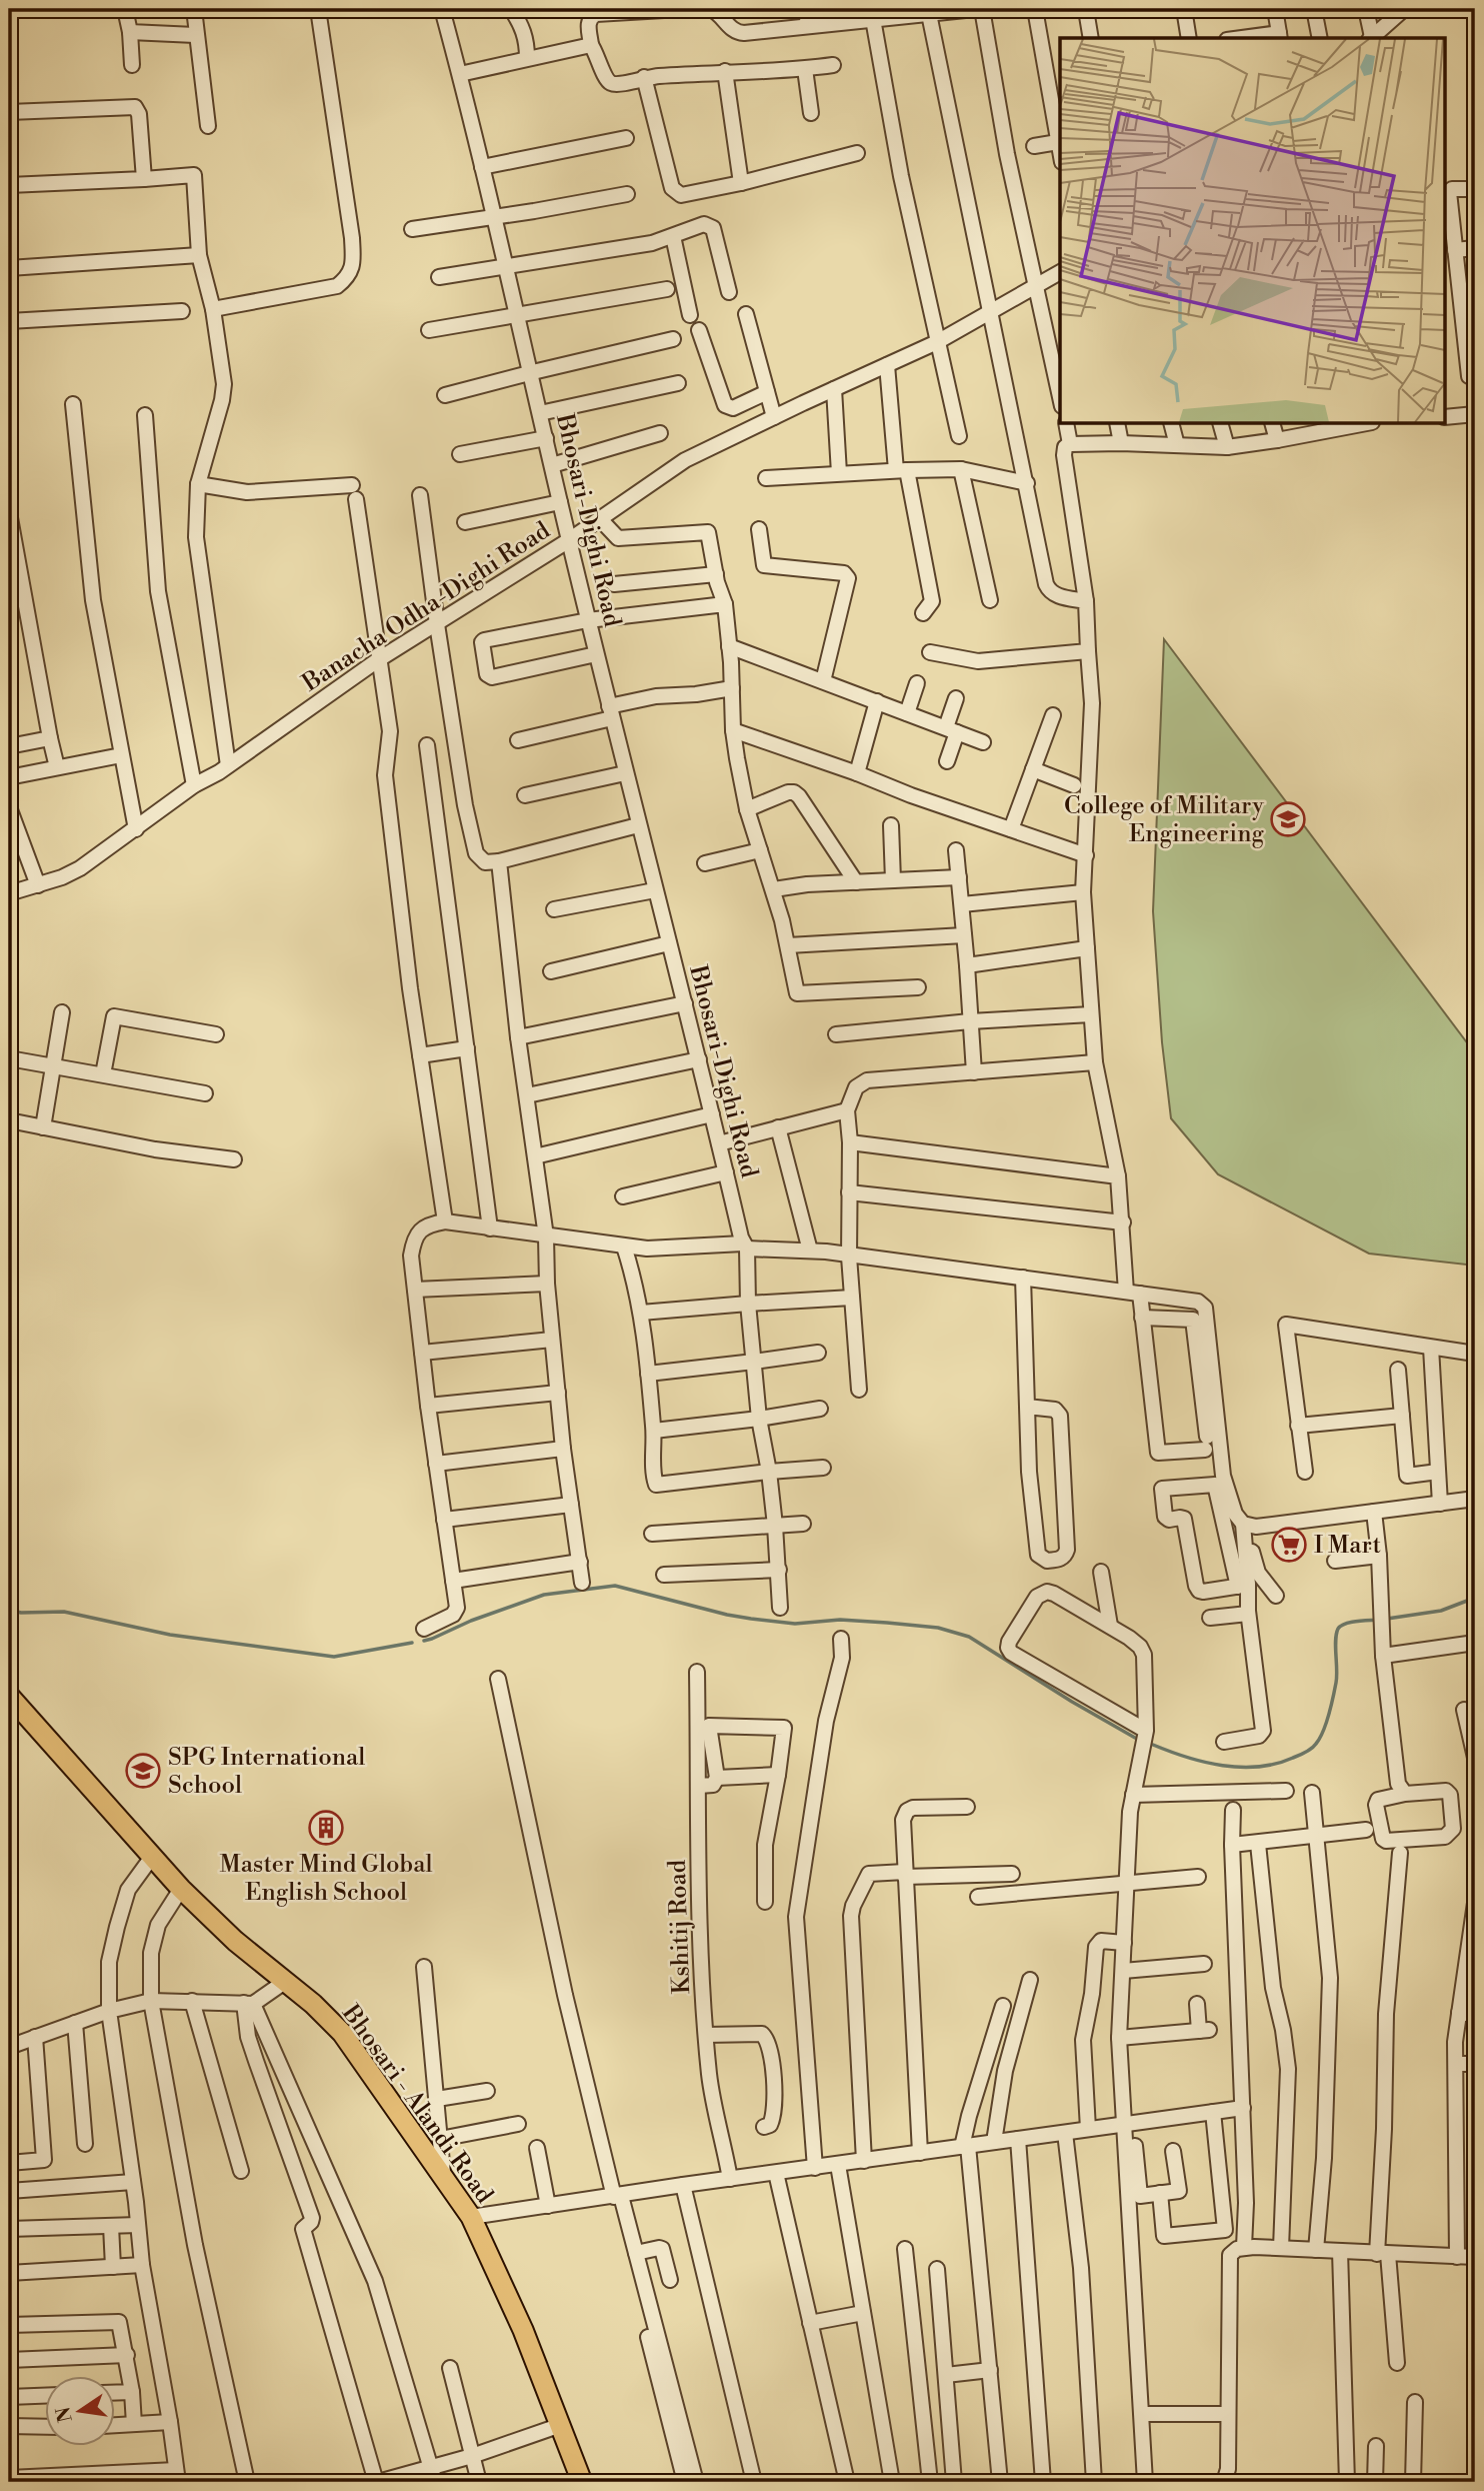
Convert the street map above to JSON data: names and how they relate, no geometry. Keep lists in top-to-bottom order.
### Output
{
  "streets": {
    "main road": ["Bhosari - Alandi Road"],
    "street": ["Bhosari-Dighi Road", "Banacha Odha-Dighi Road", "Kshitij Road"]
  },
  "crossings": [
    ["Bhosari-Dighi Road", "Banacha Odha-Dighi Road"]
  ],
  "places": {
    "school or university": ["College of Military Engineering", "SPG International School"],
    "supermarket": ["I Mart"],
    "building": ["Master Mind Global English School"]
  },
  "north": "left"
}
